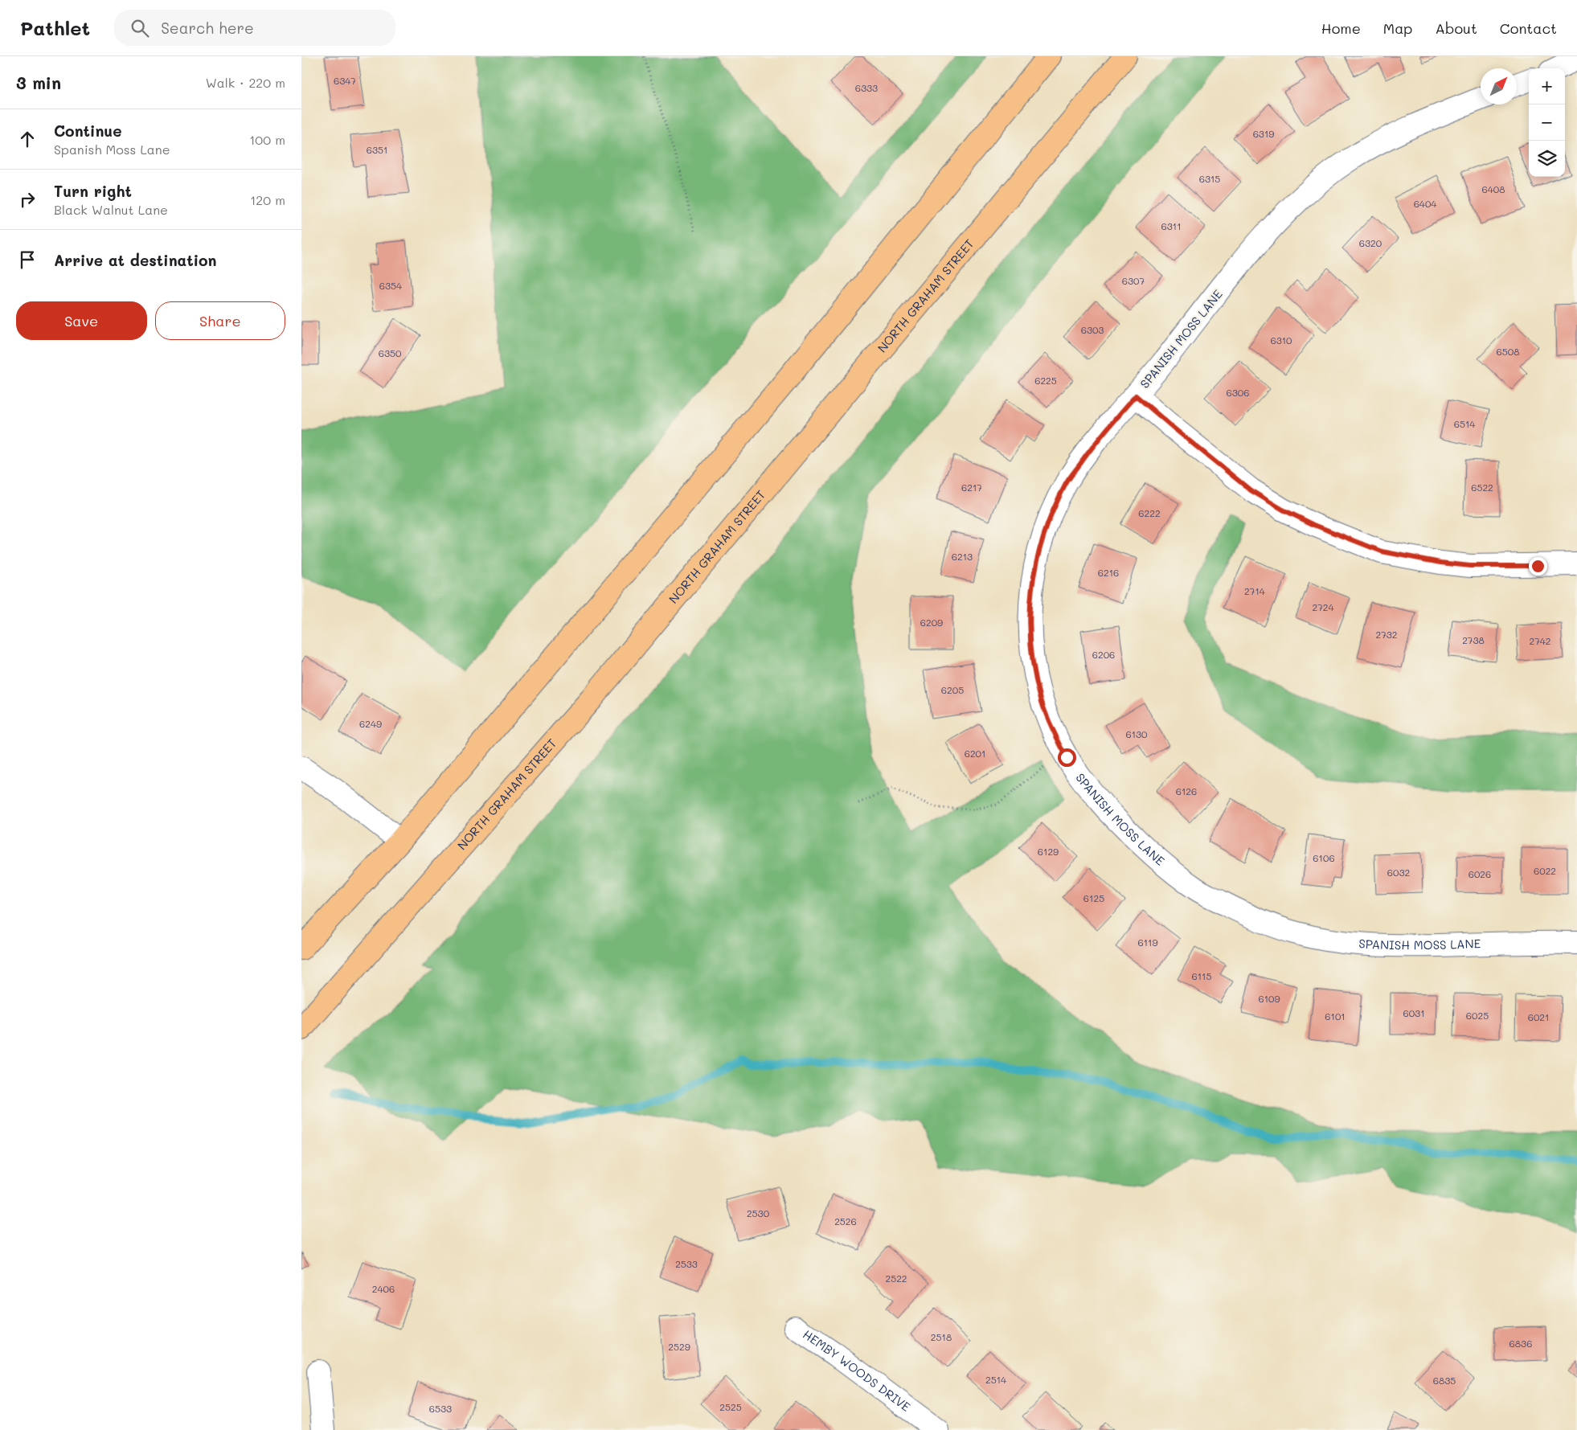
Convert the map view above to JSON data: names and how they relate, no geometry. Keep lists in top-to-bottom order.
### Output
{
  "streets": {
    "main road": ["NORTH GRAHAM STREET"],
    "street": ["SPANISH MOSS LANE", "HEMBY WOODS DRIVE"]
  },
  "house_numbers": [
    "6347",
    "6333",
    "6319",
    "6351",
    "6315",
    "6408",
    "6404",
    "6311",
    "6320",
    "6307",
    "6354",
    "6303",
    "6310",
    "6508",
    "6350",
    "6225",
    "6306",
    "6514",
    "6217",
    "6522",
    "6222",
    "6213",
    "6216",
    "2714",
    "2724",
    "6209",
    "2732",
    "2738",
    "2742",
    "6206",
    "6205",
    "6249",
    "6130",
    "6201",
    "6126",
    "6129",
    "6106",
    "6022",
    "6032",
    "6026",
    "6125",
    "6119",
    "6115",
    "6109",
    "6031",
    "6025",
    "6101",
    "6021",
    "2530",
    "2526",
    "2533",
    "2522",
    "2406",
    "2518",
    "6836",
    "2529",
    "2514",
    "6835",
    "2525",
    "6533"
  ],
  "north": "top right",
  "page": {
    "header": "Pathlet",
    "search": "Search here",
    "nav": [
      "Home",
      "Map",
      "About",
      "Contact"
    ],
    "heading": ["3 min", "Walk · 220 m"],
    "map_buttons": ["+", "−"],
    "list": [
      ["Continue", "Spanish Moss Lane", "100 m"],
      ["Turn right", "Black Walnut Lane", "120 m"],
      "Arrive at destination"
    ],
    "buttons": ["Save", "Share"]
  }
}
